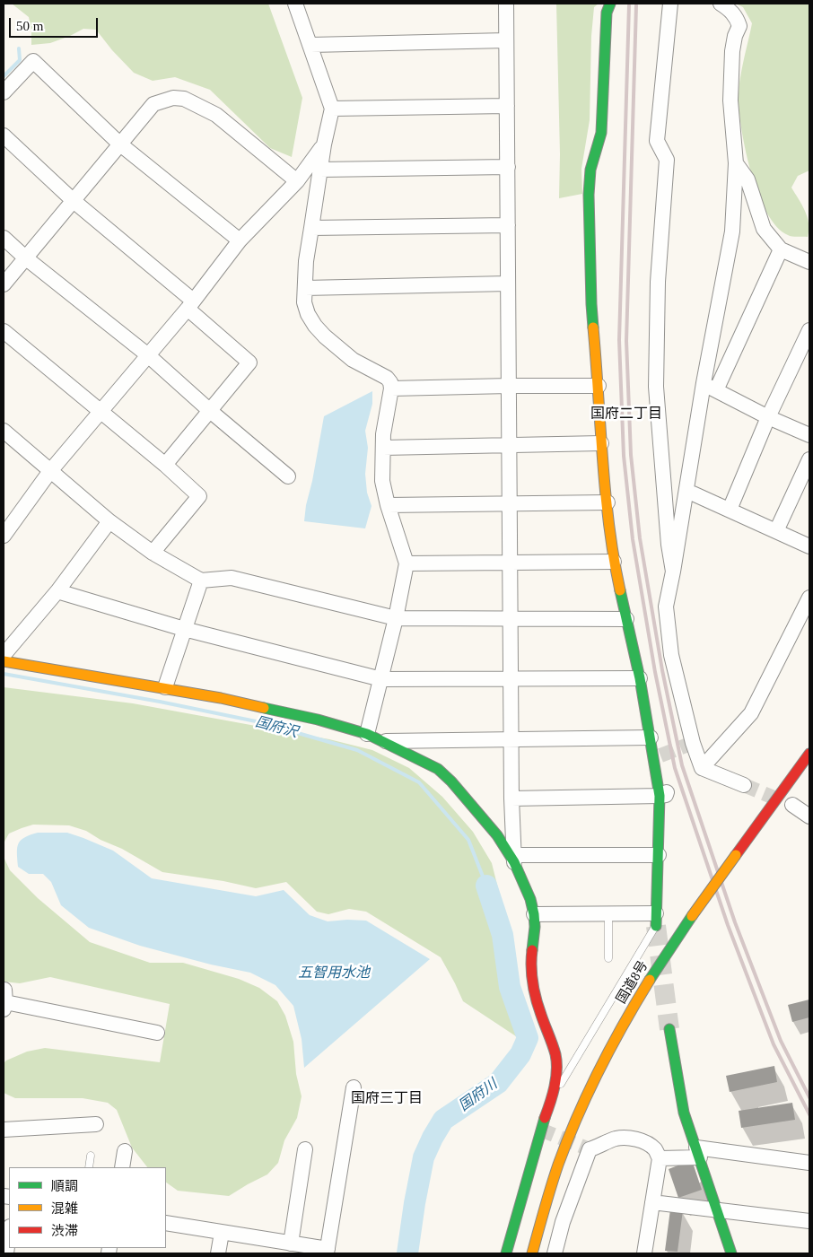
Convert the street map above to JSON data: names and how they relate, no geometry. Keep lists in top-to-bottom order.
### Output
{
  "streets": {
    "main road": ["国道8号"]
  },
  "districts": ["国府二丁目", "国府三丁目"],
  "water": ["国府沢", "五智用水池", "国府川"],
  "legend": ["順調", "混雑", "渋滞"],
  "scale_bar": "50 m"
}
